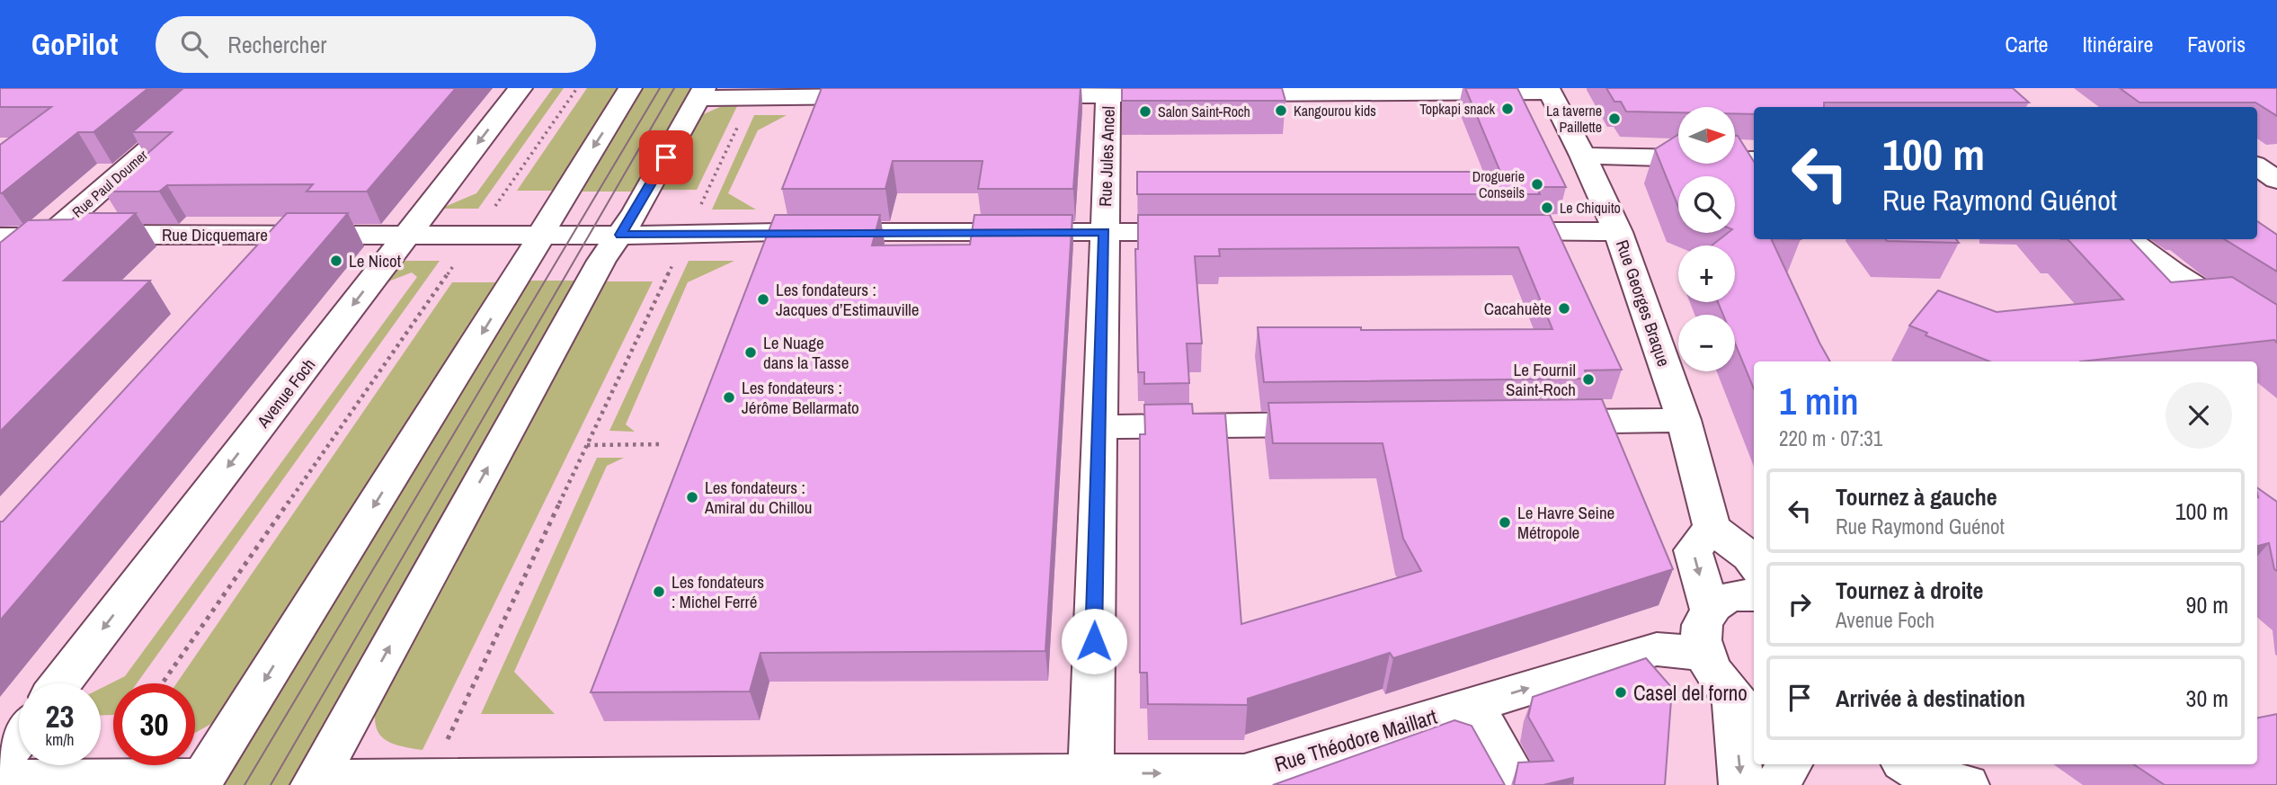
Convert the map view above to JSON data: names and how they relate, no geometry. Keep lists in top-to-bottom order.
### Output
{
  "streets": {
    "street": [
      "Rue Jules Ancel",
      "Rue Paul Doumer",
      "Rue Dicquemare",
      "Rue Georges Braque",
      "Avenue Foch",
      "Rue Théodore Maillart"
    ]
  },
  "crossings": [
    ["Rue Jules Ancel", "Rue Théodore Maillart"],
    ["Rue Paul Doumer", "Rue Dicquemare"],
    ["Rue Dicquemare", "Avenue Foch"]
  ],
  "one_way": ["Rue Théodore Maillart"],
  "places": [
    "Topkapi snack",
    "Kangourou kids",
    "Salon Saint-Roch",
    "La taverne Paillette",
    "Droguerie Conseils",
    "Le Chiquito",
    "Le Nicot",
    "Les fondateurs : Jacques d’Estimauville",
    "Cacahuète",
    "Le Nuage dans la Tasse",
    "Le Fournil Saint-Roch",
    "Les fondateurs : Jérôme Bellarmato",
    "Les fondateurs : Amiral du Chillou",
    "Le Havre Seine Métropole",
    "Les fondateurs : Michel Ferré",
    "Casel del forno"
  ],
  "north": "right",
  "page": {
    "header": "GoPilot",
    "search": "Rechercher",
    "nav": ["Carte", "Itinéraire", "Favoris"],
    "map_buttons": ["+", "−"],
    "turn": ["100 m", "Rue Raymond Guénot"],
    "heading": ["1 min", "220 m · 07:31"],
    "list": [
      {
        "name": "Tournez à gauche",
        "note": "Rue Raymond Guénot",
        "value": "100 m"
      },
      {
        "name": "Tournez à droite",
        "note": "Avenue Foch",
        "value": "90 m"
      },
      {
        "name": "Arrivée à destination",
        "value": "30 m"
      }
    ],
    "speed": "23 km/h",
    "limit": "30"
  }
}
